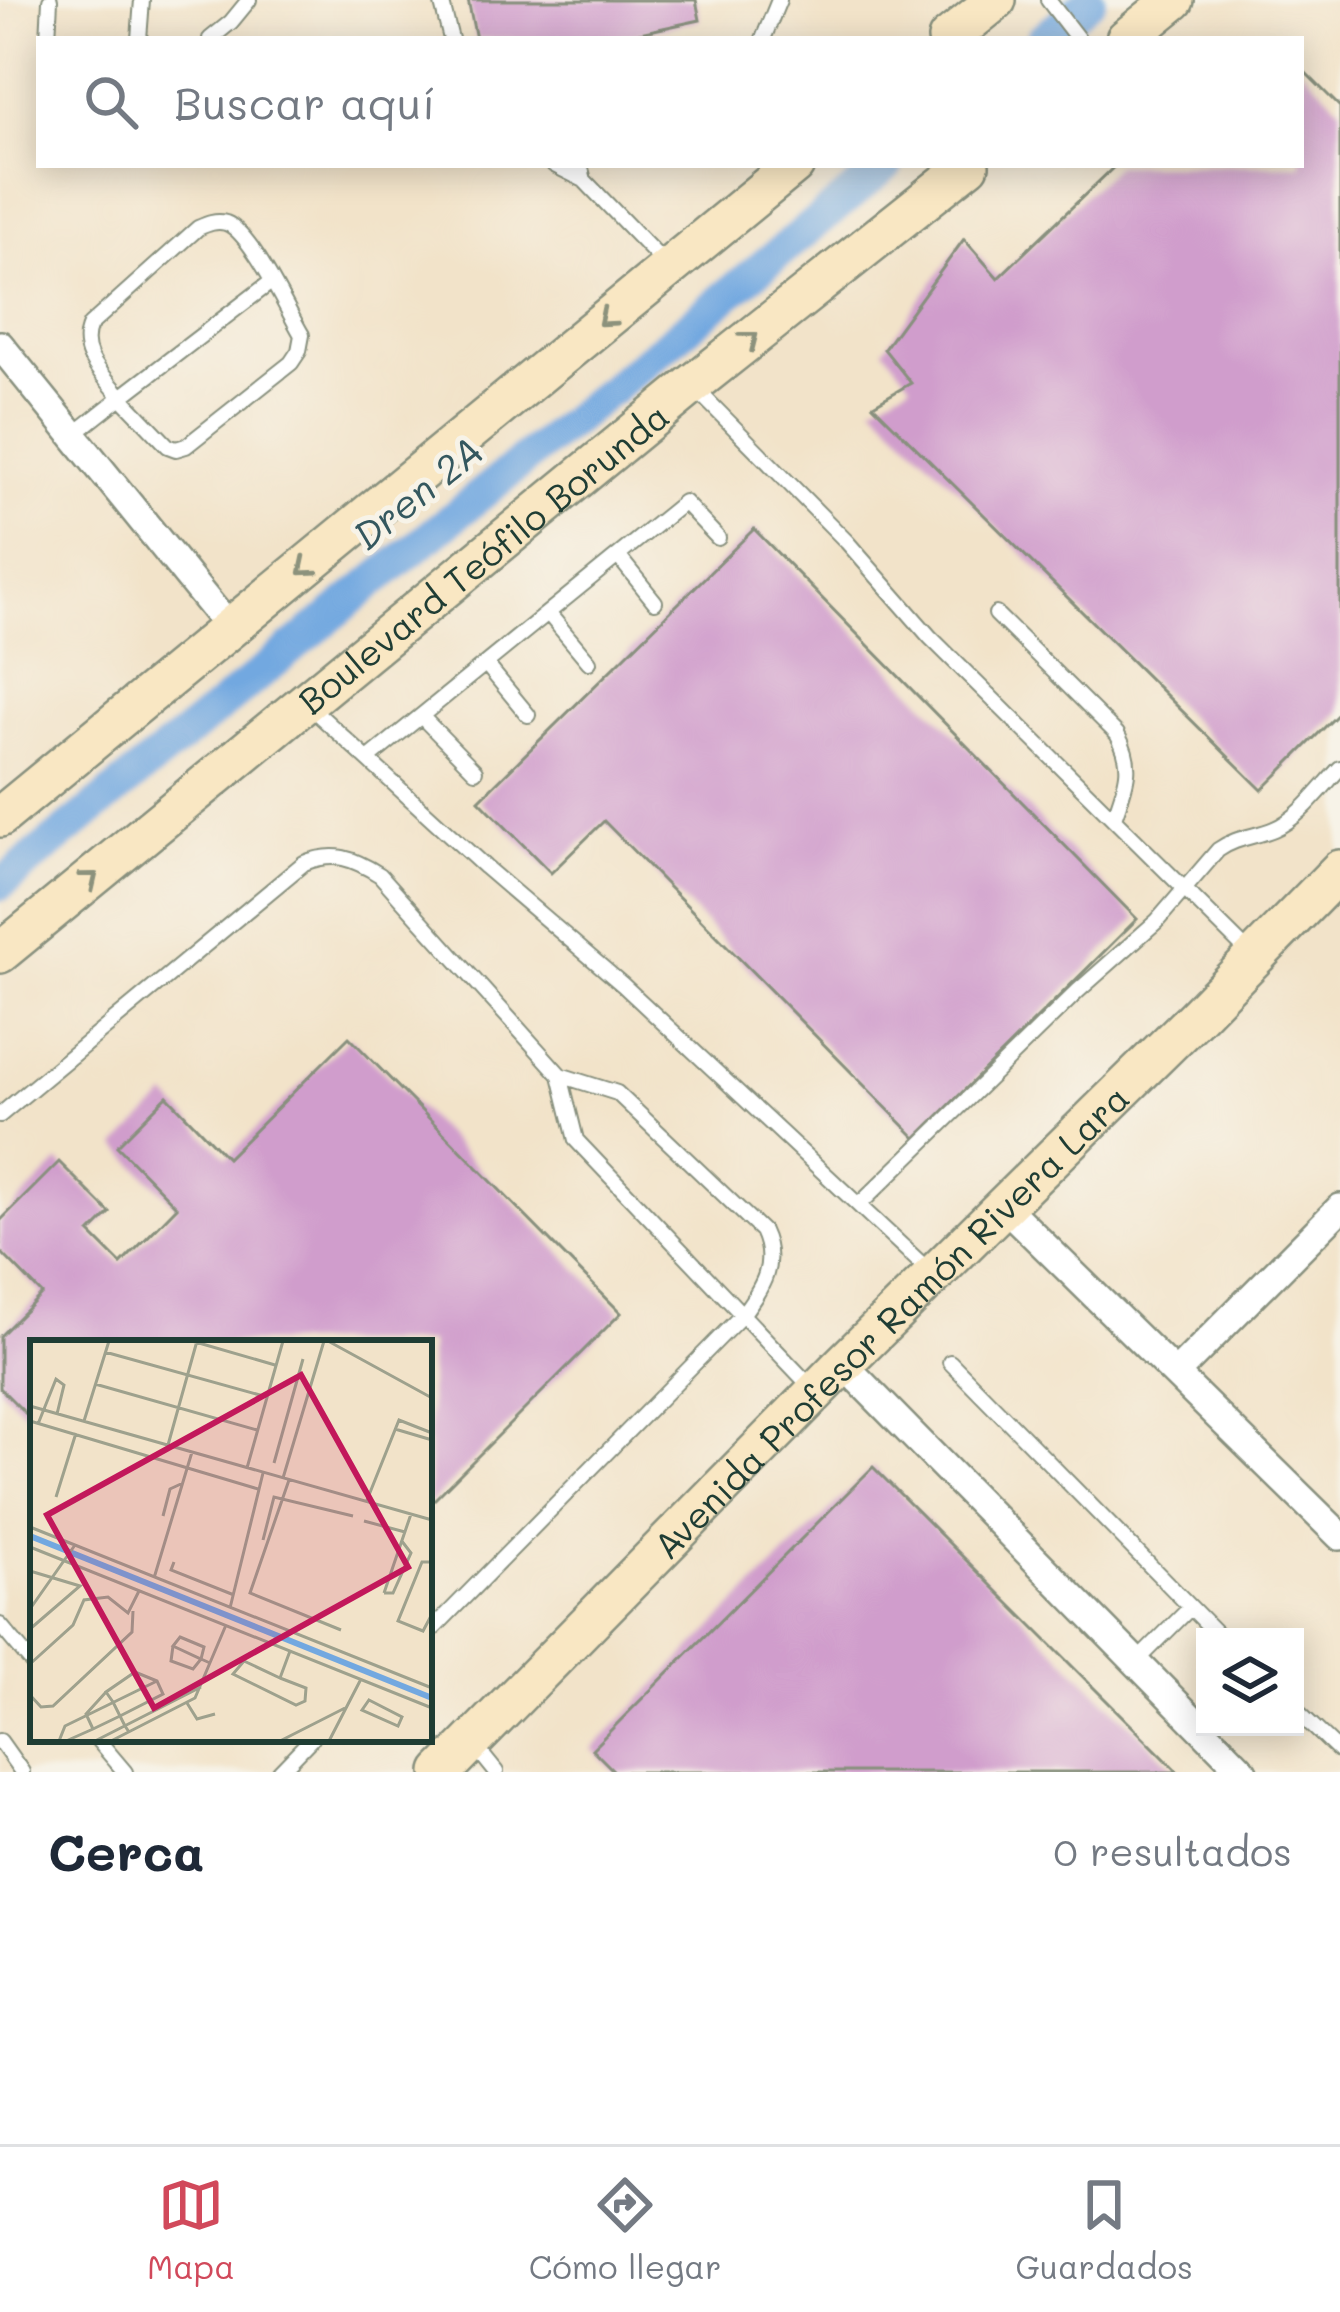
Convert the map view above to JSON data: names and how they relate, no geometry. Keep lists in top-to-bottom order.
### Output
{
  "streets": {
    "main road": ["Boulevard Teófilo Borunda", "Avenida Profesor Ramón Rivera Lara"]
  },
  "water": ["Dren 2A"],
  "page": {
    "search": "Buscar aquí",
    "heading": ["Cerca", "0 resultados"],
    "nav": ["Mapa", "Cómo llegar", "Guardados"]
  }
}
